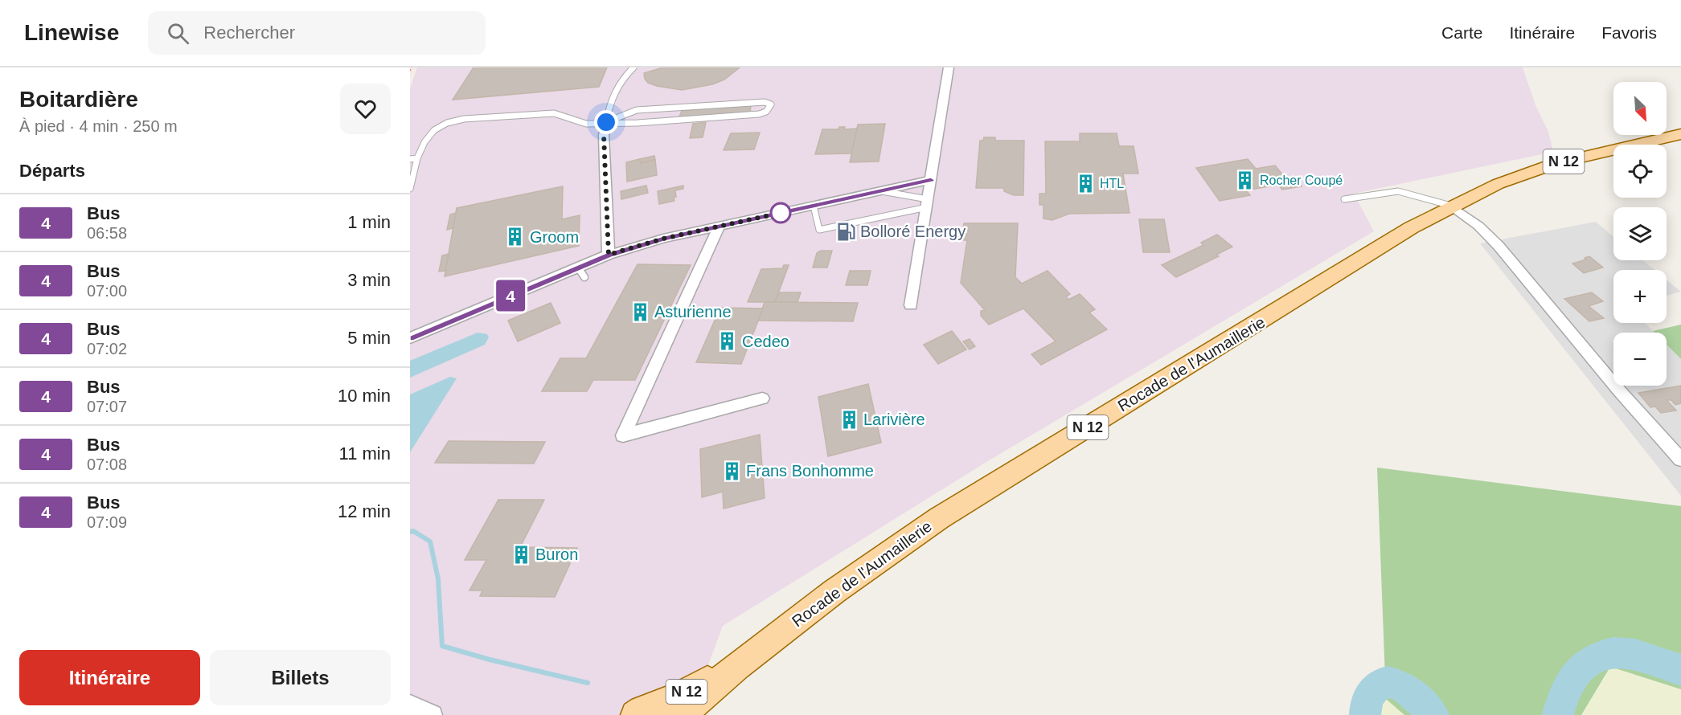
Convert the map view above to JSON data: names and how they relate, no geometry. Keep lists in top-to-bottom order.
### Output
{
  "streets": {
    "main road": ["N 12", "Rocade de l'Aumaillerie"]
  },
  "places": {
    "building": [
      "Rocher Coupé",
      "HTL",
      "Groom",
      "Asturienne",
      "Cedeo",
      "Larivière",
      "Frans Bonhomme",
      "Buron"
    ],
    "fuel station": ["Bolloré Energy"]
  },
  "lines": ["bus line 4"],
  "north": "bottom right",
  "page": {
    "header": "Linewise",
    "search": "Rechercher",
    "nav": ["Carte", "Itinéraire", "Favoris"],
    "heading": [
      ["Boitardière", "À pied · 4 min · 250 m"],
      "Départs"
    ],
    "on_map": "4",
    "map_buttons": ["+", "−"],
    "list": [
      {
        "mark": "4",
        "name": "Bus",
        "note": "06:58",
        "value": "1 min"
      },
      {
        "mark": "4",
        "name": "Bus",
        "note": "07:00",
        "value": "3 min"
      },
      {
        "mark": "4",
        "name": "Bus",
        "note": "07:02",
        "value": "5 min"
      },
      {
        "mark": "4",
        "name": "Bus",
        "note": "07:07",
        "value": "10 min"
      },
      {
        "mark": "4",
        "name": "Bus",
        "note": "07:08",
        "value": "11 min"
      },
      {
        "mark": "4",
        "name": "Bus",
        "note": "07:09",
        "value": "12 min"
      }
    ],
    "buttons": ["Itinéraire", "Billets"]
  }
}
